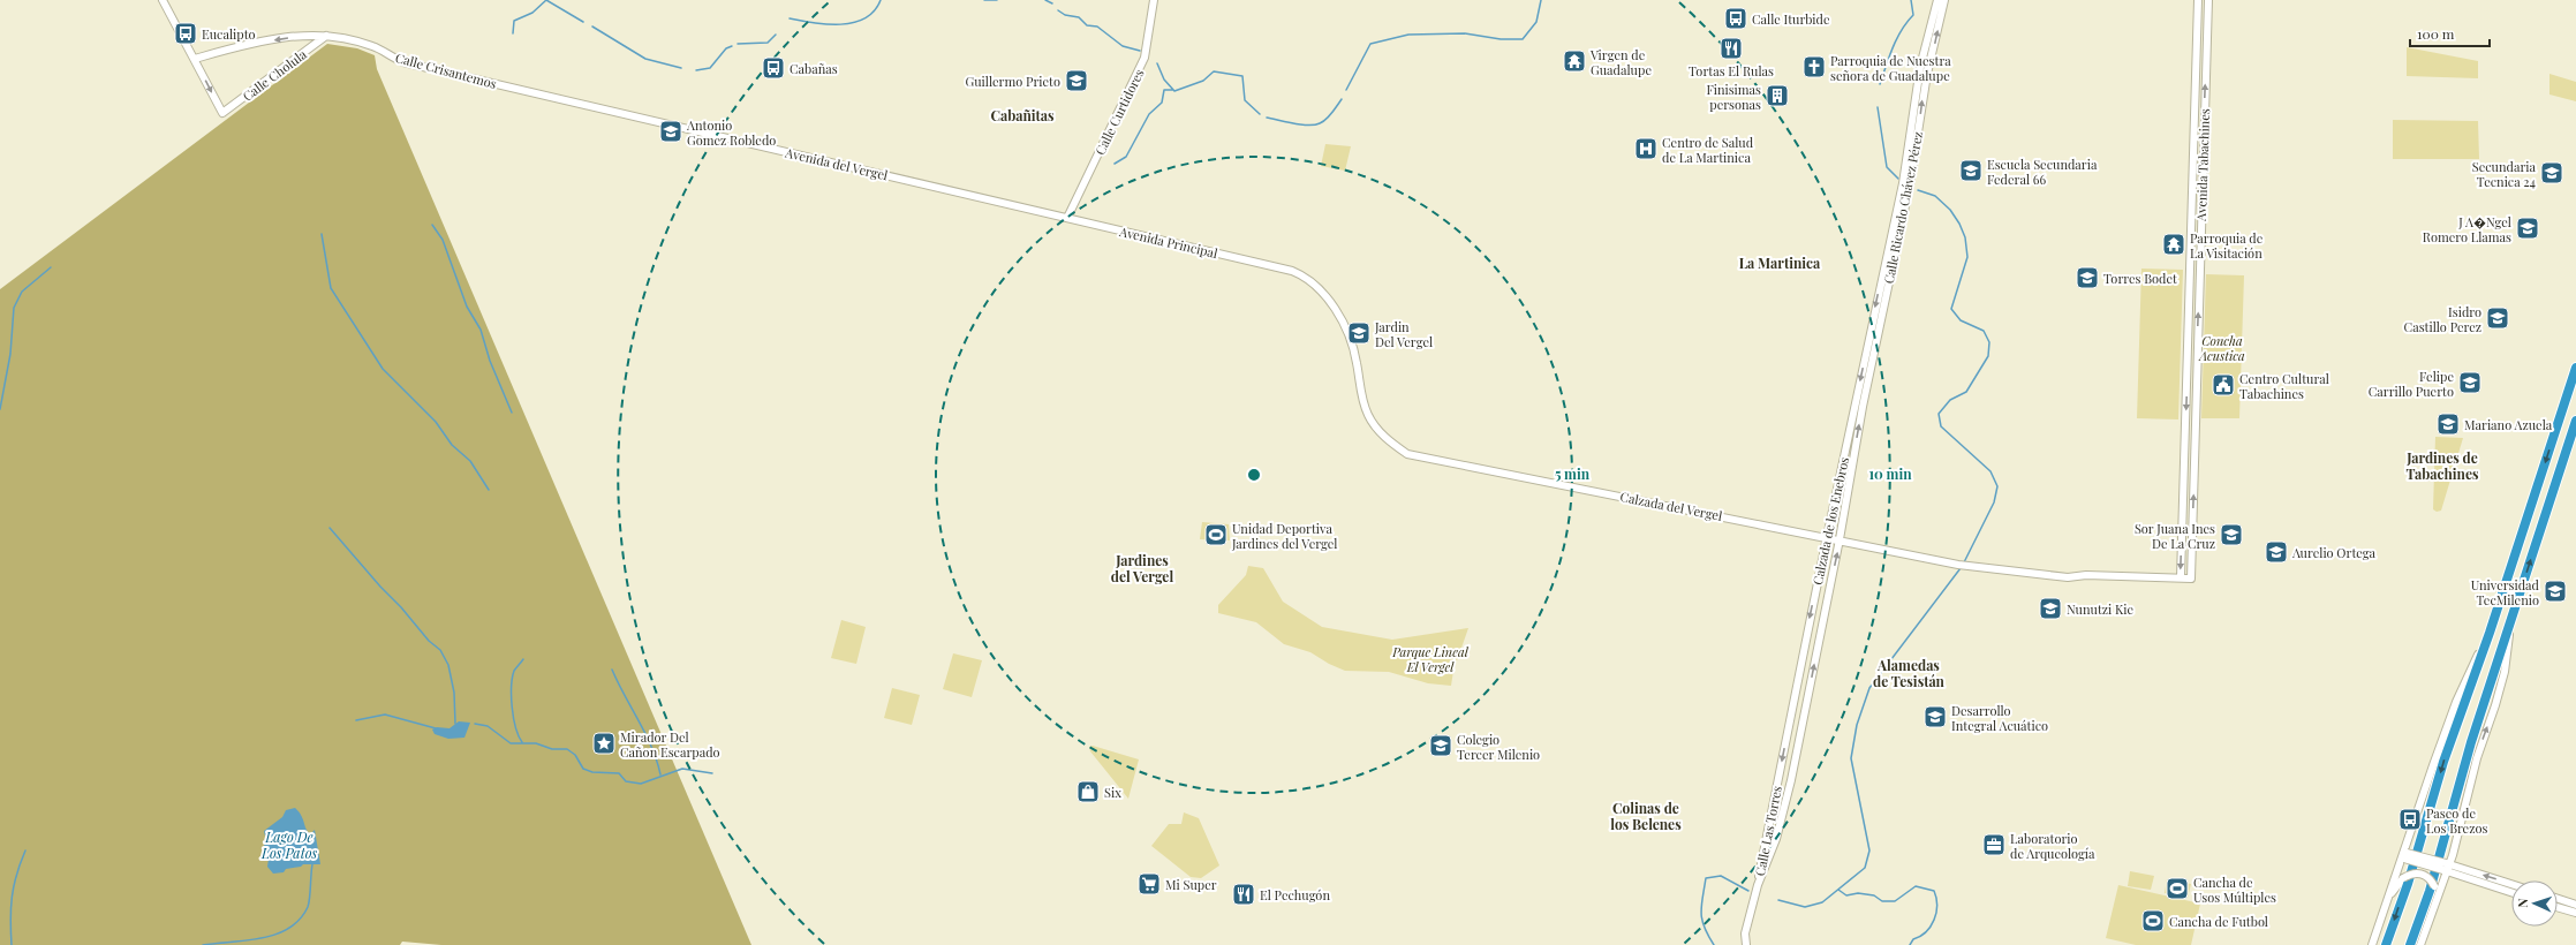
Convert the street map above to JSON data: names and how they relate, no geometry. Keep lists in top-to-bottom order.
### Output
{
  "streets": {
    "street": [
      "Calle Crisantemos",
      "Calle Cholula",
      "Calle Curtidores",
      "Avenida del Vergel",
      "Avenida Tabachines",
      "Calle Ricardo Chávez Pérez",
      "Avenida Principal",
      "Calzada del Vergel",
      "Calzada de los Enebros",
      "Calle Las Torres"
    ]
  },
  "crossings": [
    ["Calle Crisantemos", "Calle Cholula"],
    ["Calle Crisantemos", "Avenida del Vergel"],
    ["Calle Curtidores", "Avenida Principal"],
    ["Avenida del Vergel", "Avenida Principal"],
    ["Avenida Tabachines", "Calzada del Vergel"],
    ["Calle Ricardo Chávez Pérez", "Calzada de los Enebros"],
    ["Avenida Principal", "Calzada del Vergel"],
    ["Calzada del Vergel", "Calzada de los Enebros"],
    ["Calzada de los Enebros", "Calle Las Torres"]
  ],
  "one_way": ["Calle Crisantemos"],
  "districts": [
    "Cabañitas",
    "La Martinica",
    "Jardines de Tabachines",
    "Jardines del Vergel",
    "Alamedas de Tesistán",
    "Colinas de los Belenes"
  ],
  "water": ["Lago De Los Patos"],
  "parks": ["Concha Acustica", "Parque Lineal El Vergel"],
  "places": {
    "bus stop": [
      "Calle Iturbide",
      "Eucalipto",
      "Cabañas",
      "Paseo de Los Brezos"
    ],
    "restaurant": ["Tortas El Rulas", "El Pechugón"],
    "temple": ["Virgen de Guadalupe", "Parroquia de La Visitación"],
    "church": ["Parroquia de Nuestra señora de Guadalupe"],
    "school or university": [
      "Guillermo Prieto",
      "Antonio Gomez Robledo",
      "Escuela Secundaria Federal 66",
      "Secundaria Tecnica 24",
      "J A�Ngel Romero Llamas",
      "Torres Bodet",
      "Isidro Castillo Perez",
      "Jardin Del Vergel",
      "Felipe Carrillo Puerto",
      "Mariano Azuela",
      "Sor Juana Ines De La Cruz",
      "Aurelio Ortega",
      "Universidad TecMilenio",
      "Nunutzi Kie",
      "Desarrollo Integral Acuático",
      "Colegio Tercer Milenio"
    ],
    "building": ["Finisimas personas"],
    "hospital": ["Centro de Salud de La Martinica"],
    "public building": ["Centro Cultural Tabachines"],
    "sports": ["Unidad Deportiva Jardines del Vergel", "Cancha de Usos Múltiples", "Cancha de Futbol"],
    "place": ["Mirador Del Cañon Escarpado"],
    "shop": ["Six"],
    "office": ["Laboratorio de Arqueología"],
    "supermarket": ["Mi Super"]
  },
  "scale_bar": "100 m",
  "north": "left",
  "rings": ["5 min", "10 min"]
}
